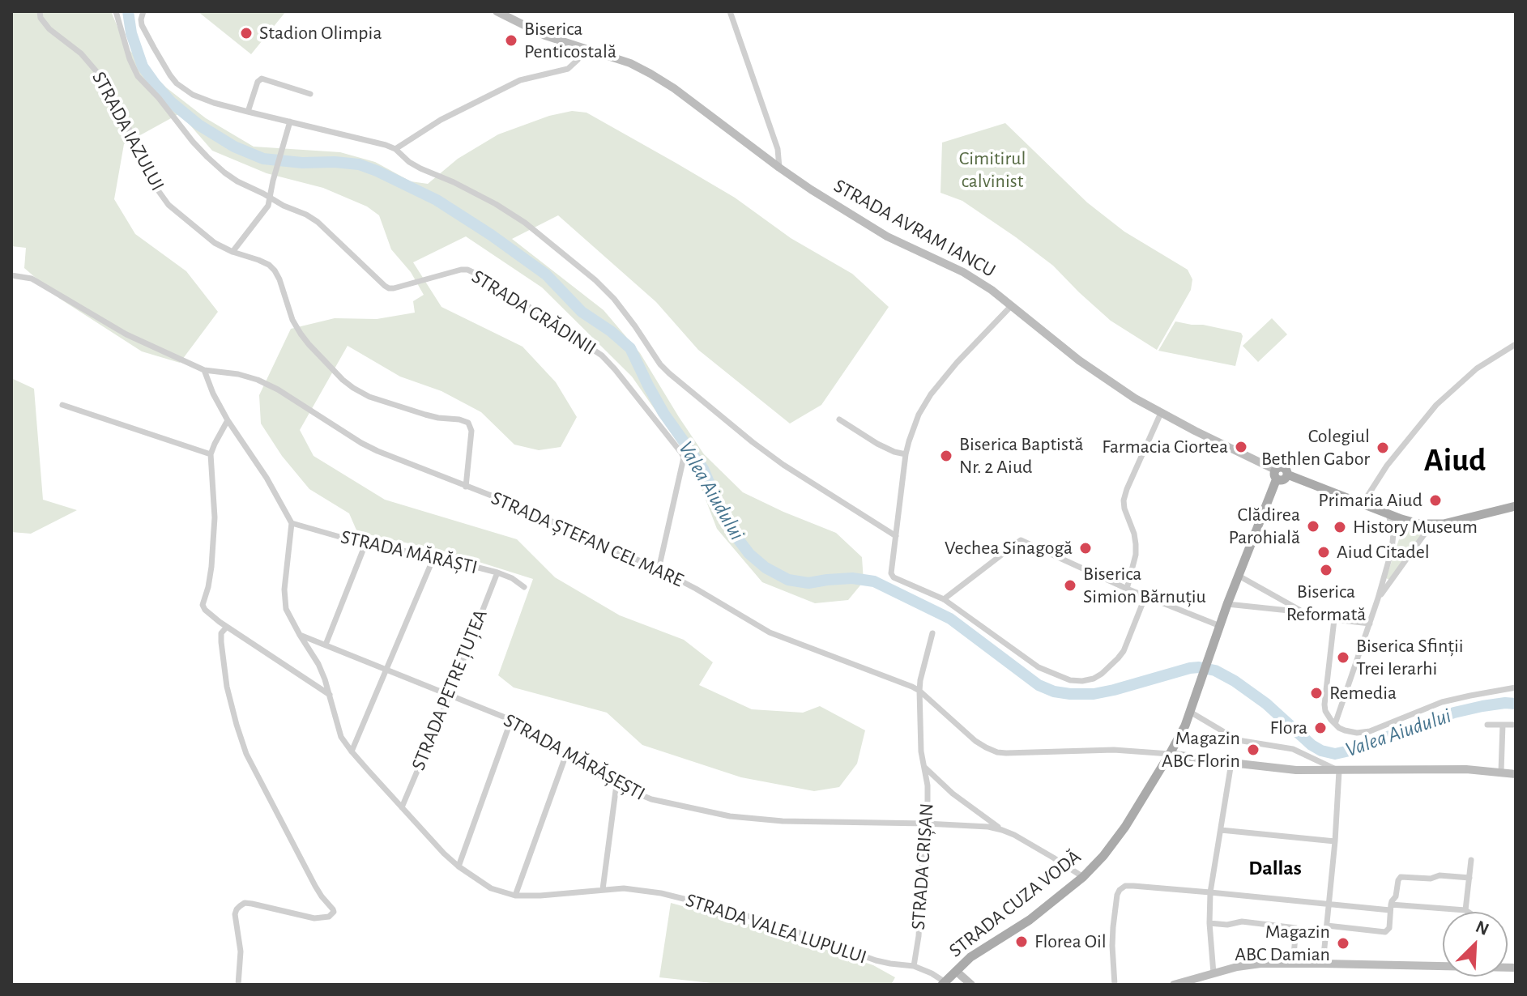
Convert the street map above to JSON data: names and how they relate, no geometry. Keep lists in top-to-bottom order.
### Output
{
  "streets": {
    "main road": ["STRADA AVRAM IANCU", "STRADA CUZA VODĂ"],
    "street": [
      "STRADA IAZULUI",
      "STRADA GRĂDINII",
      "STRADA ȘTEFAN CEL MARE",
      "STRADA MĂRĂȘTI",
      "STRADA PETRE ȚUȚEA",
      "STRADA MĂRĂȘEȘTI",
      "STRADA CRIȘAN",
      "STRADA VALEA LUPULUI"
    ]
  },
  "crossings": [
    ["STRADA IAZULUI", "STRADA ȘTEFAN CEL MARE"],
    ["STRADA AVRAM IANCU", "STRADA CUZA VODĂ"],
    ["STRADA GRĂDINII", "STRADA ȘTEFAN CEL MARE"],
    ["STRADA ȘTEFAN CEL MARE", "STRADA CRIȘAN"],
    ["STRADA ȘTEFAN CEL MARE", "STRADA CUZA VODĂ"],
    ["STRADA MĂRĂȘTI", "STRADA PETRE ȚUȚEA"],
    ["STRADA MĂRĂȘTI", "STRADA VALEA LUPULUI"],
    ["STRADA PETRE ȚUȚEA", "STRADA MĂRĂȘEȘTI"],
    ["STRADA PETRE ȚUȚEA", "STRADA VALEA LUPULUI"],
    ["STRADA MĂRĂȘEȘTI", "STRADA CRIȘAN"],
    ["STRADA MĂRĂȘEȘTI", "STRADA CUZA VODĂ"],
    ["STRADA MĂRĂȘEȘTI", "STRADA VALEA LUPULUI"],
    ["STRADA CRIȘAN", "STRADA VALEA LUPULUI"],
    ["STRADA CUZA VODĂ", "STRADA VALEA LUPULUI"]
  ],
  "districts": ["Aiud", "Dallas"],
  "water": ["Valea Aiudului"],
  "parks": ["Cimitirul calvinist"],
  "places": [
    "Stadion Olimpia",
    "Biserica Penticostală",
    "Farmacia Ciortea",
    "Colegiul Bethlen Gabor",
    "Biserica Baptistă Nr. 2 Aiud",
    "Primaria Aiud",
    "Clădirea Parohială",
    "History Museum",
    "Vechea Sinagogă",
    "Aiud Citadel",
    "Biserica Reformată",
    "Biserica Simion Bărnuțiu",
    "Biserica Sfinții Trei Ierarhi",
    "Remedia",
    "Flora",
    "Magazin ABC Florin",
    "Florea Oil",
    "Magazin ABC Damian"
  ],
  "north": "top right"
}
